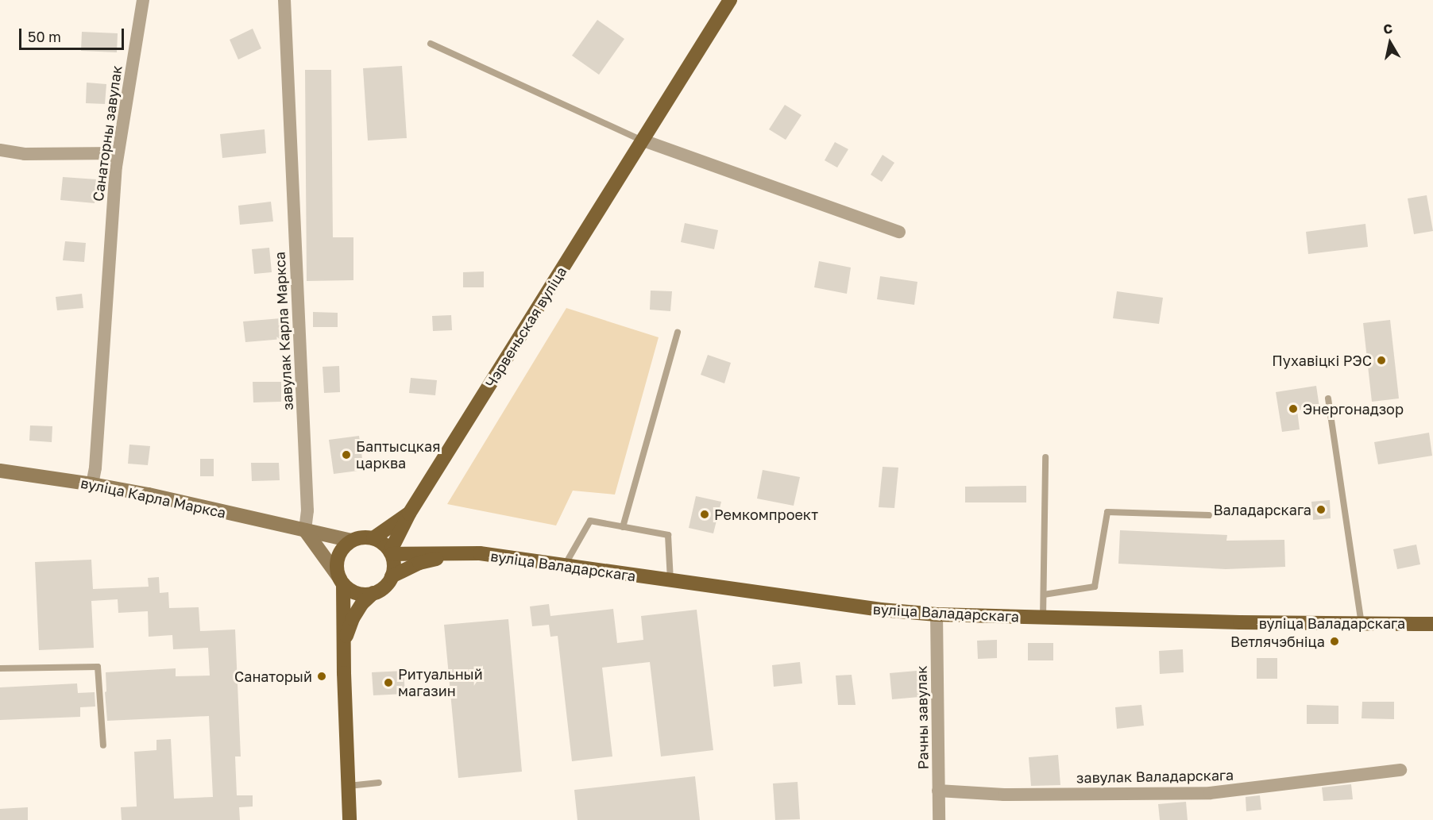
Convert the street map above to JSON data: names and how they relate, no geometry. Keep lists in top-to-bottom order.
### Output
{
  "streets": {
    "main road": ["Чэрвеньская вуліца", "вуліца Валадарскага"],
    "street": [
      "Санаторны завулак",
      "завулак Карла Маркса",
      "вуліца Карла Маркса",
      "Рачны завулак",
      "завулак Валадарскага"
    ]
  },
  "crossings": [
    ["Санаторны завулак", "вуліца Карла Маркса"],
    ["Чэрвеньская вуліца", "вуліца Карла Маркса"],
    ["Чэрвеньская вуліца", "вуліца Валадарскага"],
    ["завулак Карла Маркса", "вуліца Карла Маркса"],
    ["вуліца Карла Маркса", "вуліца Валадарскага"],
    ["вуліца Валадарскага", "Рачны завулак"],
    ["Рачны завулак", "завулак Валадарскага"]
  ],
  "places": [
    "Пухавіцкі РЭС",
    "Энергонадзор",
    "Баптысцкая царква",
    "Валадарскага",
    "Ремкомпроект",
    "Ветлячэбніца",
    "Санаторый",
    "Ритуальный магазин"
  ],
  "scale_bar": "50 m",
  "north": "top"
}
